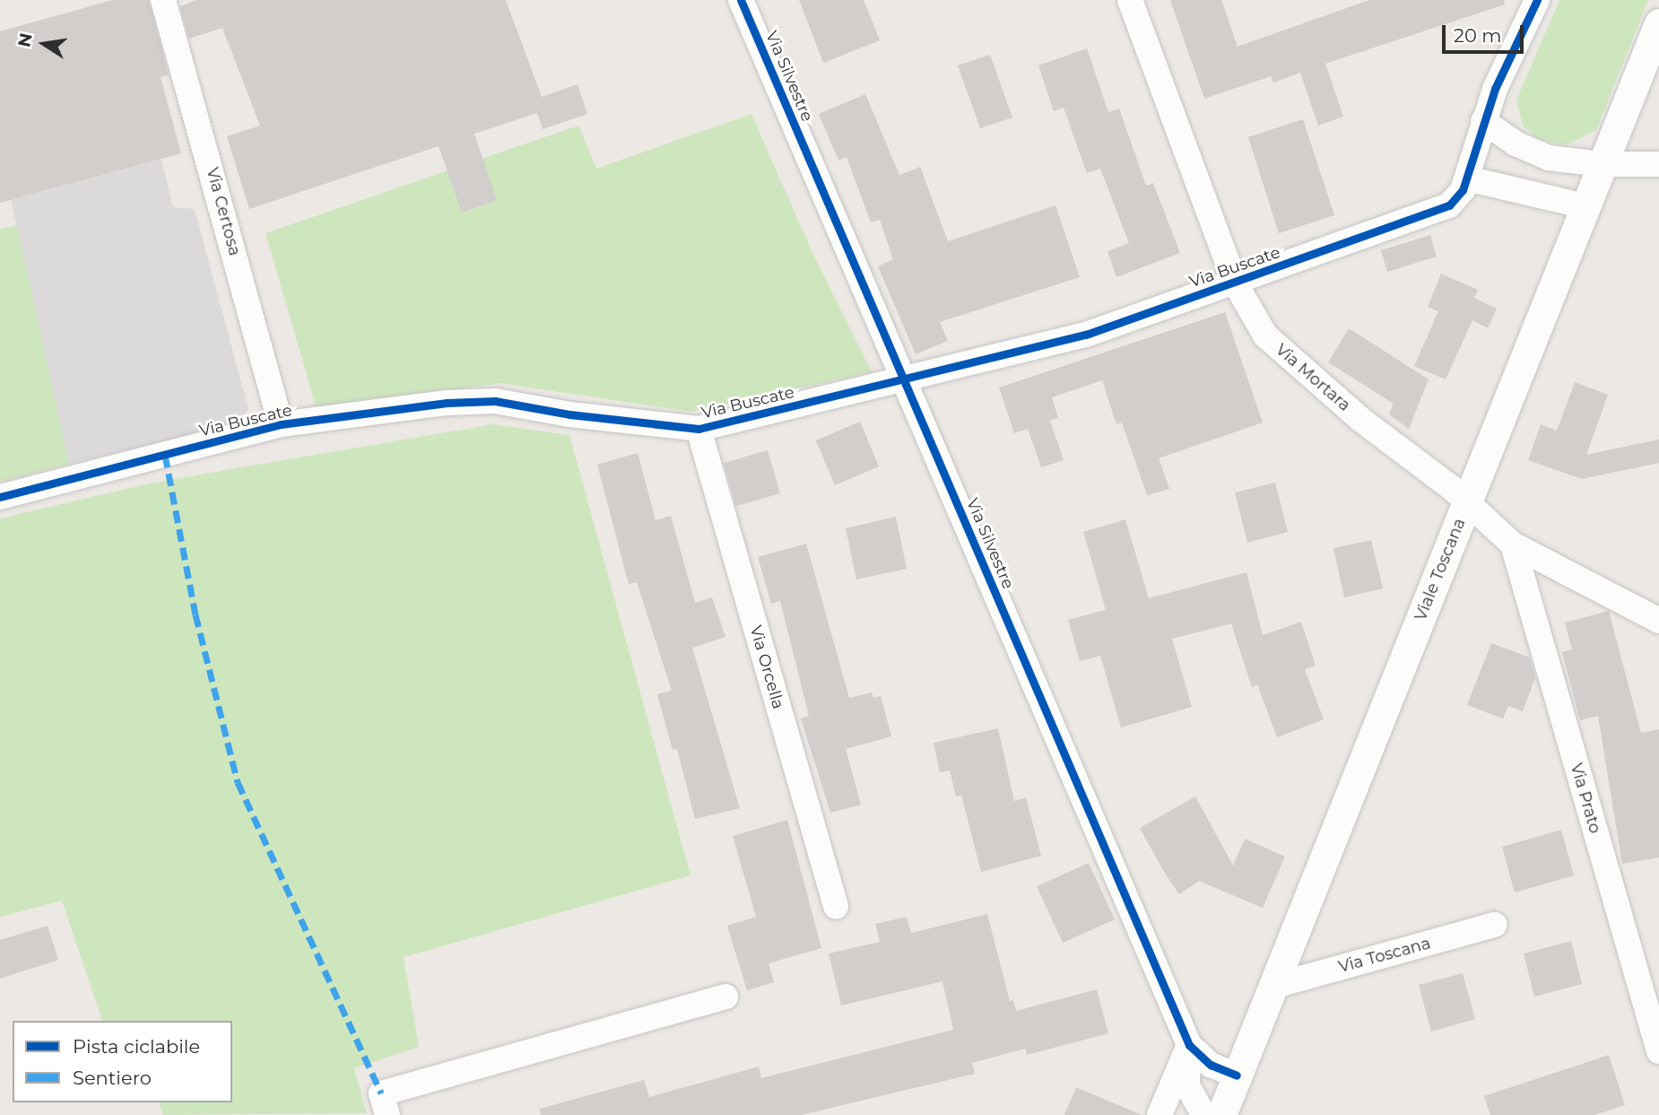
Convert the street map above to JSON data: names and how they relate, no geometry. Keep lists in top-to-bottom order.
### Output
{
  "streets": {
    "street": [
      "Via Silvestre",
      "Via Certosa",
      "Via Buscate",
      "Via Mortara",
      "Viale Toscana",
      "Via Orcella",
      "Via Prato",
      "Via Toscana"
    ]
  },
  "crossings": [
    ["Via Silvestre", "Via Buscate"],
    ["Via Silvestre", "Viale Toscana"],
    ["Via Certosa", "Via Buscate"],
    ["Via Buscate", "Via Mortara"],
    ["Via Buscate", "Via Orcella"],
    ["Via Mortara", "Viale Toscana"],
    ["Via Mortara", "Via Prato"],
    ["Viale Toscana", "Via Toscana"]
  ],
  "legend": ["Pista ciclabile", "Sentiero"],
  "scale_bar": "20 m",
  "north": "left"
}
